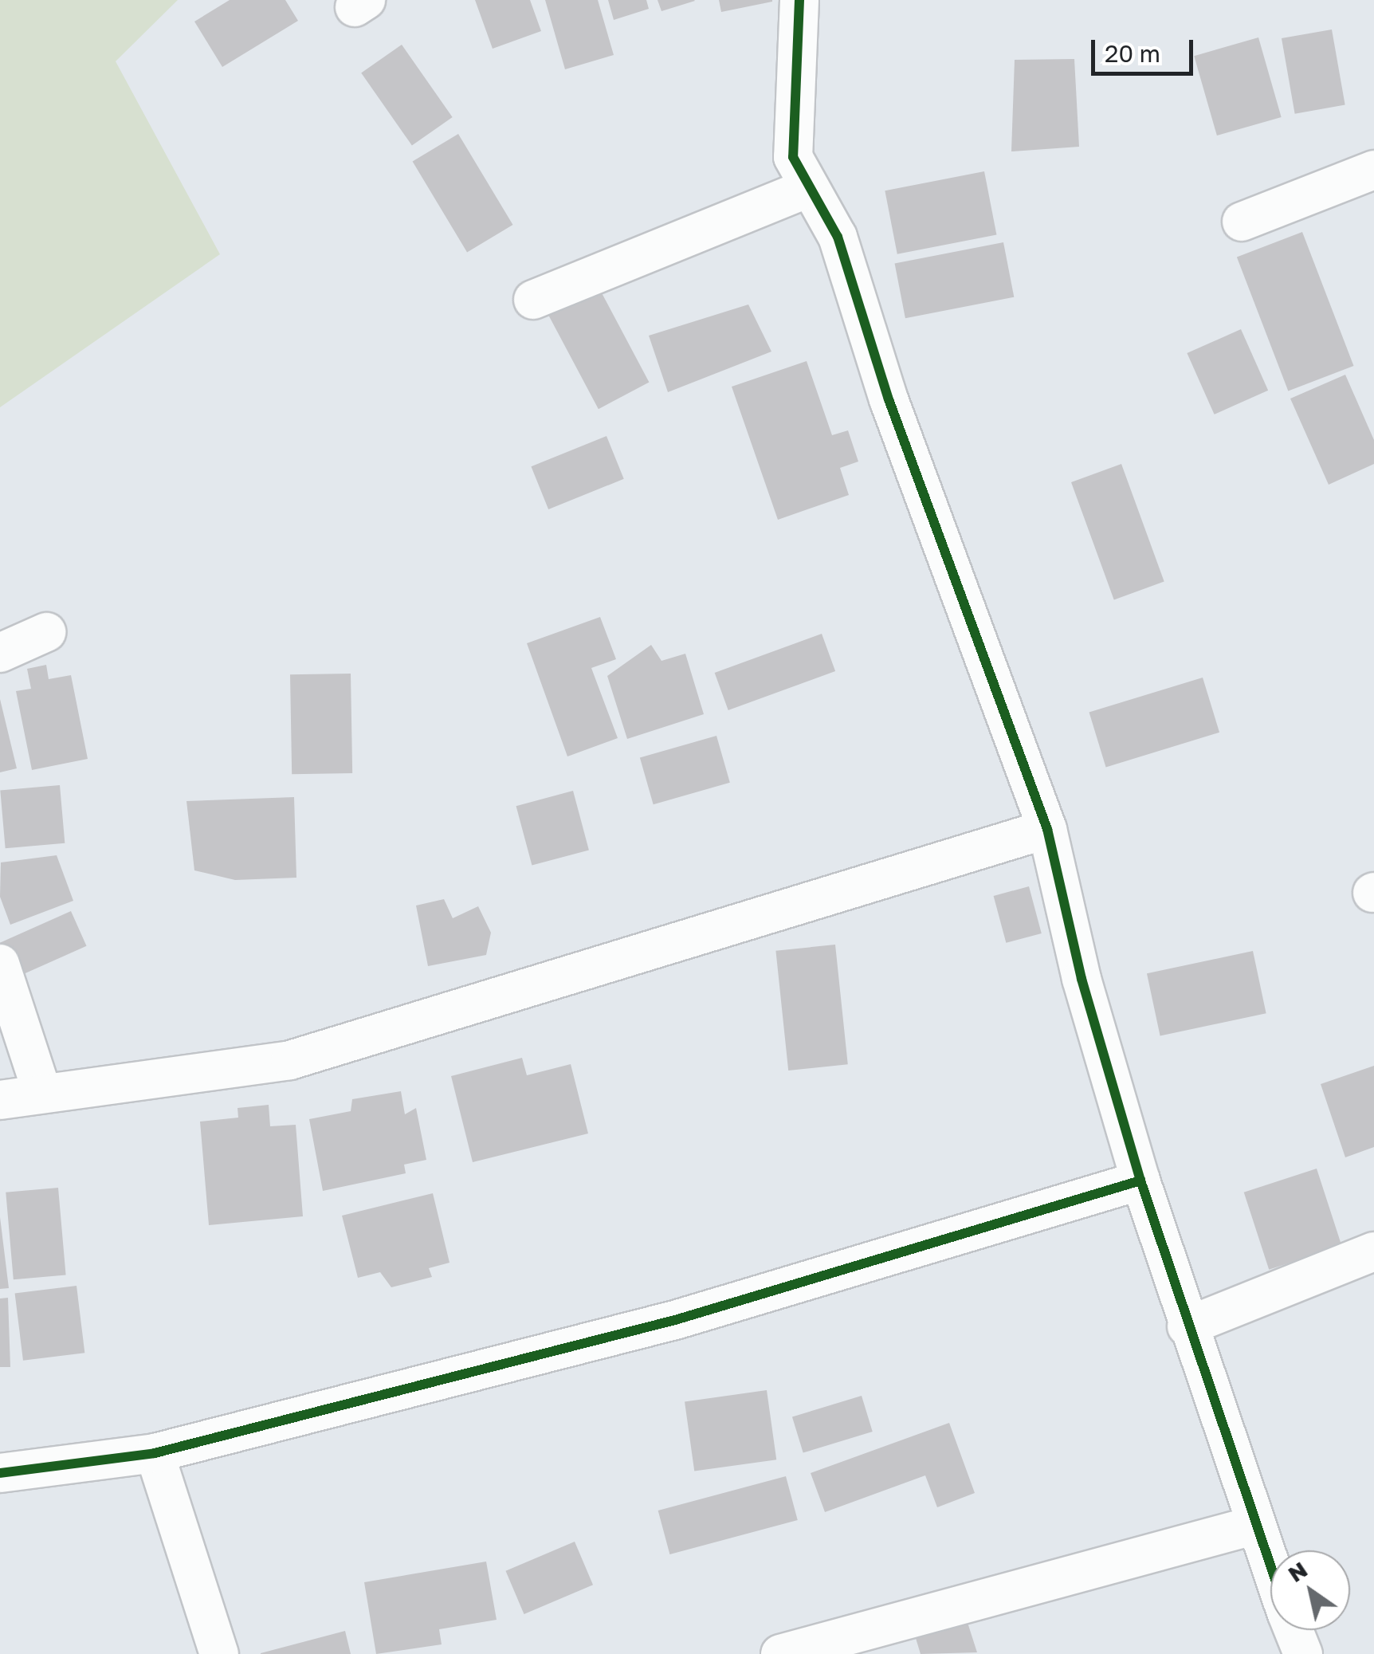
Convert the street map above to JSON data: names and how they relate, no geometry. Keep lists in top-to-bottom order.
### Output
{
  "scale_bar": "20 m",
  "north": "top left"
}
